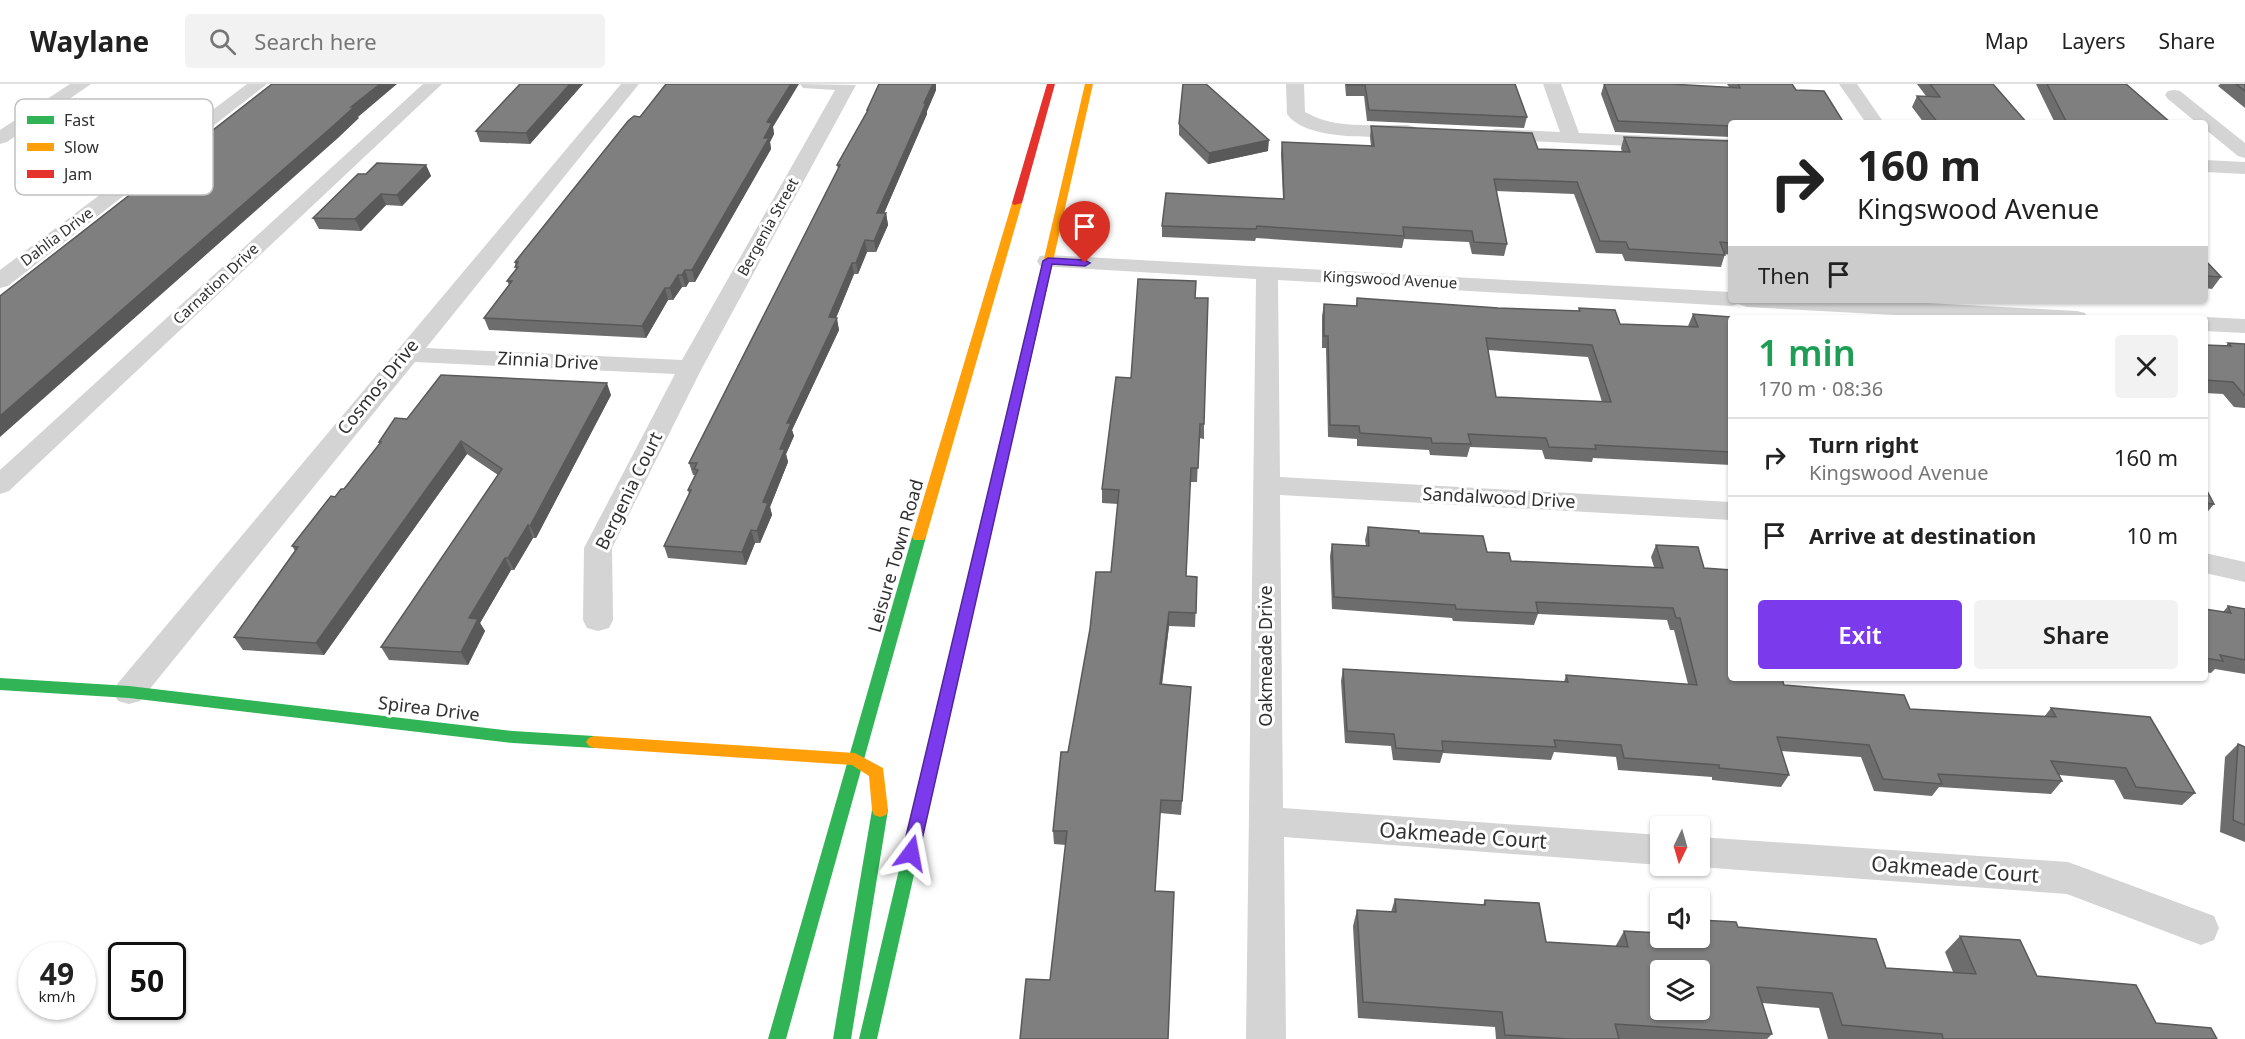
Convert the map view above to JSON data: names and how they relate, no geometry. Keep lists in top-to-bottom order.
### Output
{
  "streets": {
    "main road": ["Leisure Town Road", "Spirea Drive"],
    "street": [
      "Bergenia Street",
      "Dahlia Drive",
      "Kingswood Avenue",
      "Carnation Drive",
      "Zinnia Drive",
      "Cosmos Drive",
      "Bergenia Court",
      "Sandalwood Drive",
      "Oakmeade Drive",
      "Oakmeade Court"
    ]
  },
  "crossings": [
    ["Bergenia Street", "Zinnia Drive"],
    ["Bergenia Street", "Bergenia Court"],
    ["Kingswood Avenue", "Oakmeade Drive"],
    ["Zinnia Drive", "Cosmos Drive"],
    ["Zinnia Drive", "Bergenia Court"],
    ["Cosmos Drive", "Spirea Drive"],
    ["Sandalwood Drive", "Oakmeade Drive"],
    ["Leisure Town Road", "Spirea Drive"],
    ["Oakmeade Drive", "Oakmeade Court"]
  ],
  "legend": ["Fast", "Slow", "Jam"],
  "north": "bottom",
  "page": {
    "header": "Waylane",
    "search": "Search here",
    "nav": ["Map", "Layers", "Share"],
    "turn": ["160 m", "Kingswood Avenue"],
    "then": "Then",
    "heading": ["1 min", "170 m · 08:36"],
    "list": [
      {
        "name": "Turn right",
        "note": "Kingswood Avenue",
        "value": "160 m"
      },
      {
        "name": "Arrive at destination",
        "value": "10 m"
      }
    ],
    "buttons": ["Exit", "Share"],
    "speed": "49 km/h",
    "limit": "50"
  }
}
